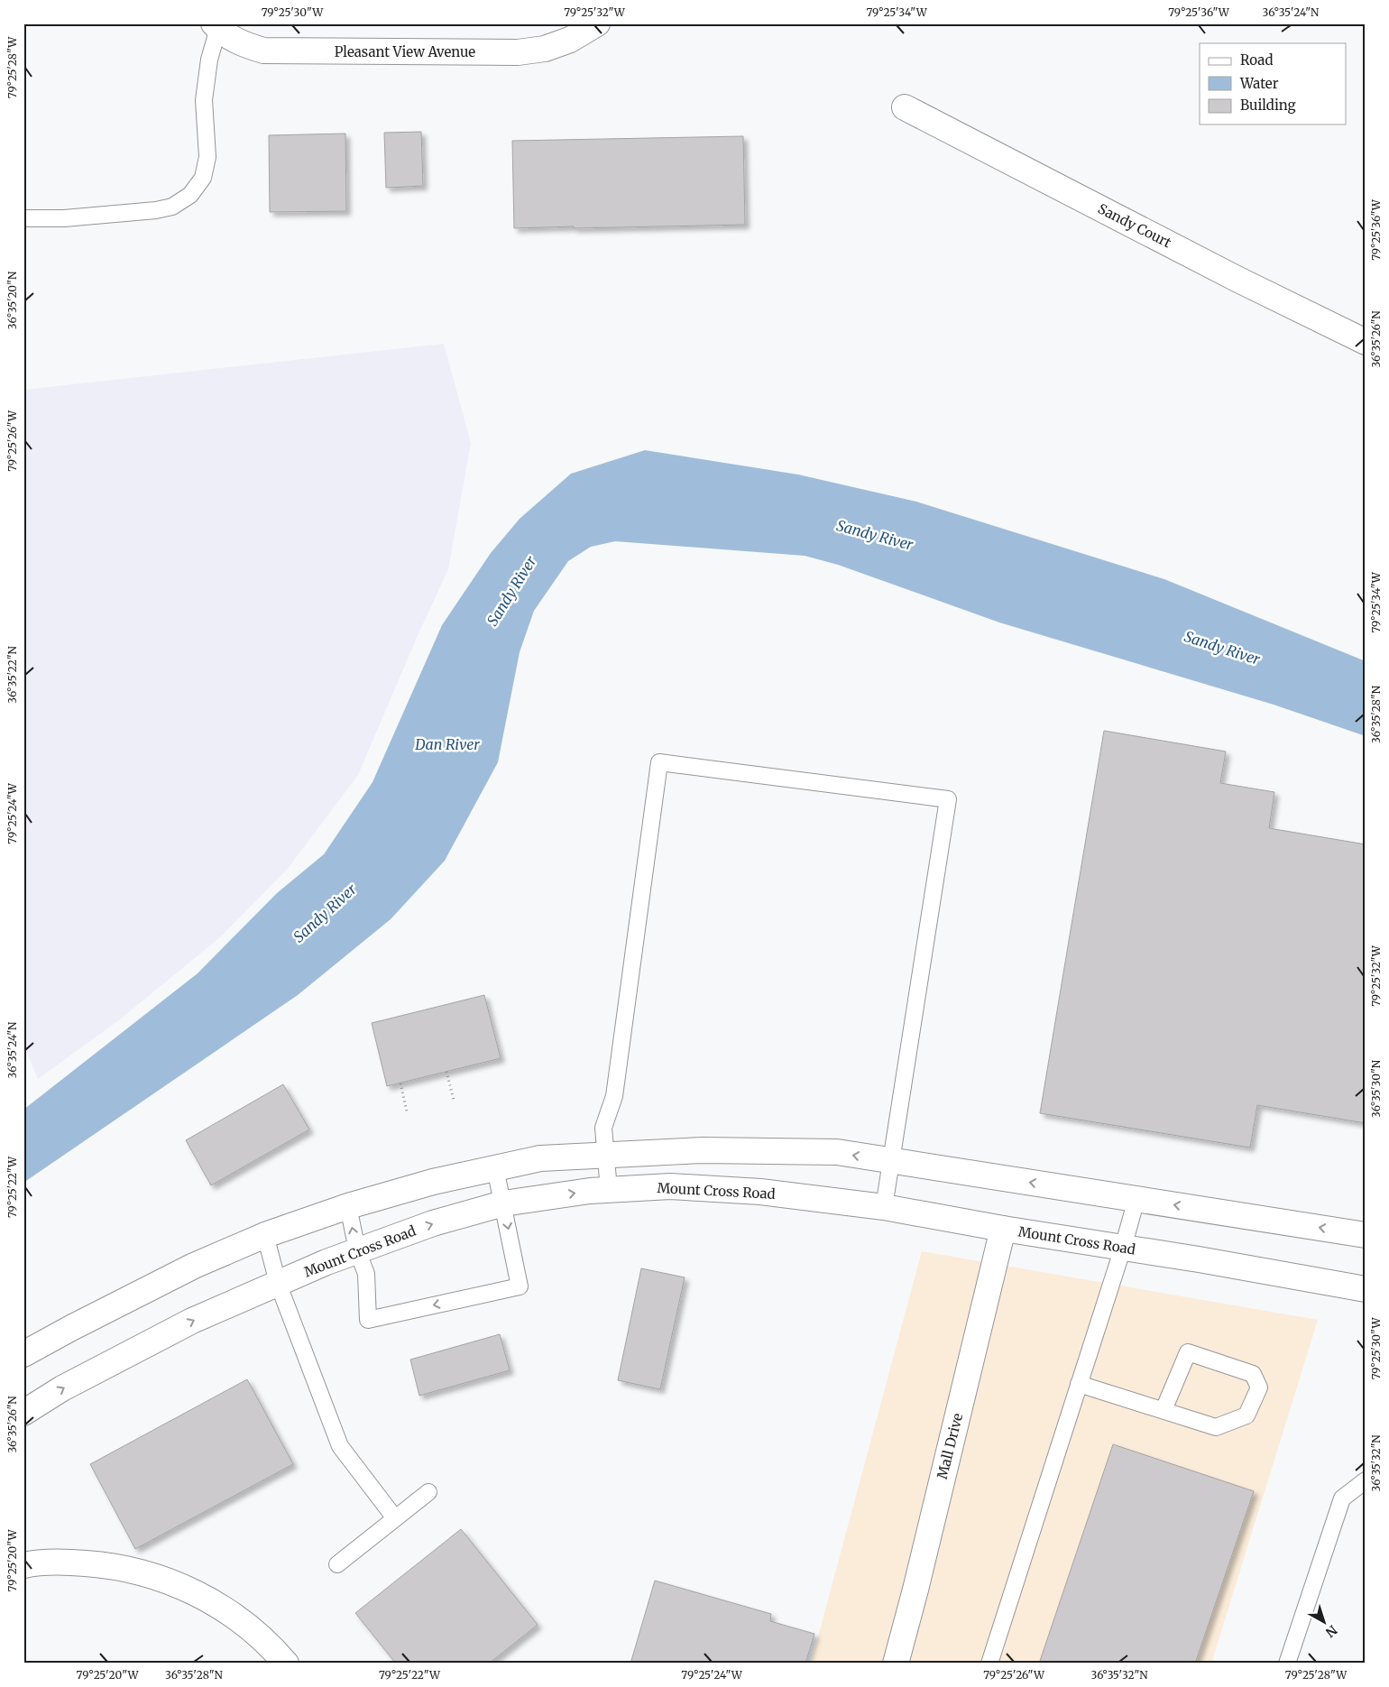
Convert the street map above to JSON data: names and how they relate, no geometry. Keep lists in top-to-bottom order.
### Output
{
  "streets": {
    "main road": [
      "Pleasant View Avenue",
      "Sandy Court",
      "Mount Cross Road",
      "Mall Drive"
    ]
  },
  "crossings": [
    ["Mount Cross Road", "Mall Drive"]
  ],
  "water": ["Sandy River", "Dan River"],
  "legend": ["Road", "Water", "Building"],
  "north": "bottom right",
  "coordinates": [
    "79°25'30\"W",
    "79°25'32\"W",
    "79°25'34\"W",
    "79°25'36\"W",
    "36°35'24\"N",
    "79°25'28\"W",
    "36°35'20\"N",
    "36°35'26\"N",
    "79°25'26\"W",
    "36°35'22\"N",
    "36°35'28\"N",
    "79°25'24\"W",
    "36°35'30\"N",
    "79°25'22\"W",
    "36°35'32\"N",
    "79°25'20\"W"
  ]
}
